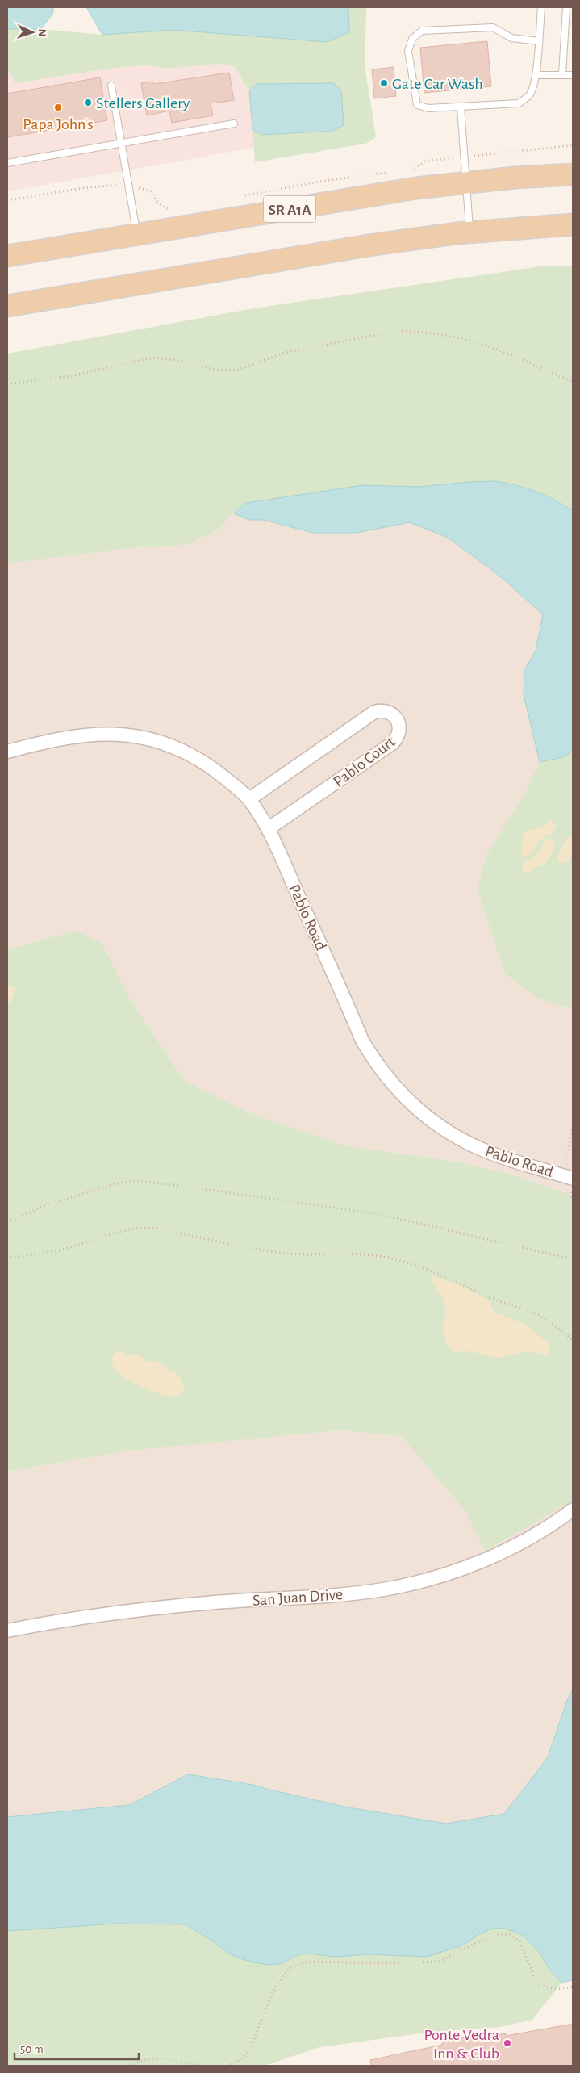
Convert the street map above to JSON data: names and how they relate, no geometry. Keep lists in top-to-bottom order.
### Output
{
  "streets": {
    "main road": ["SR A1A"],
    "street": ["Pablo Court", "Pablo Road", "San Juan Drive"]
  },
  "crossings": [
    ["Pablo Court", "Pablo Road"]
  ],
  "places": [
    "Gate Car Wash",
    "Stellers Gallery",
    "Papa John's",
    "Ponte Vedra Inn & Club"
  ],
  "scale_bar": "50 m",
  "north": "right"
}
